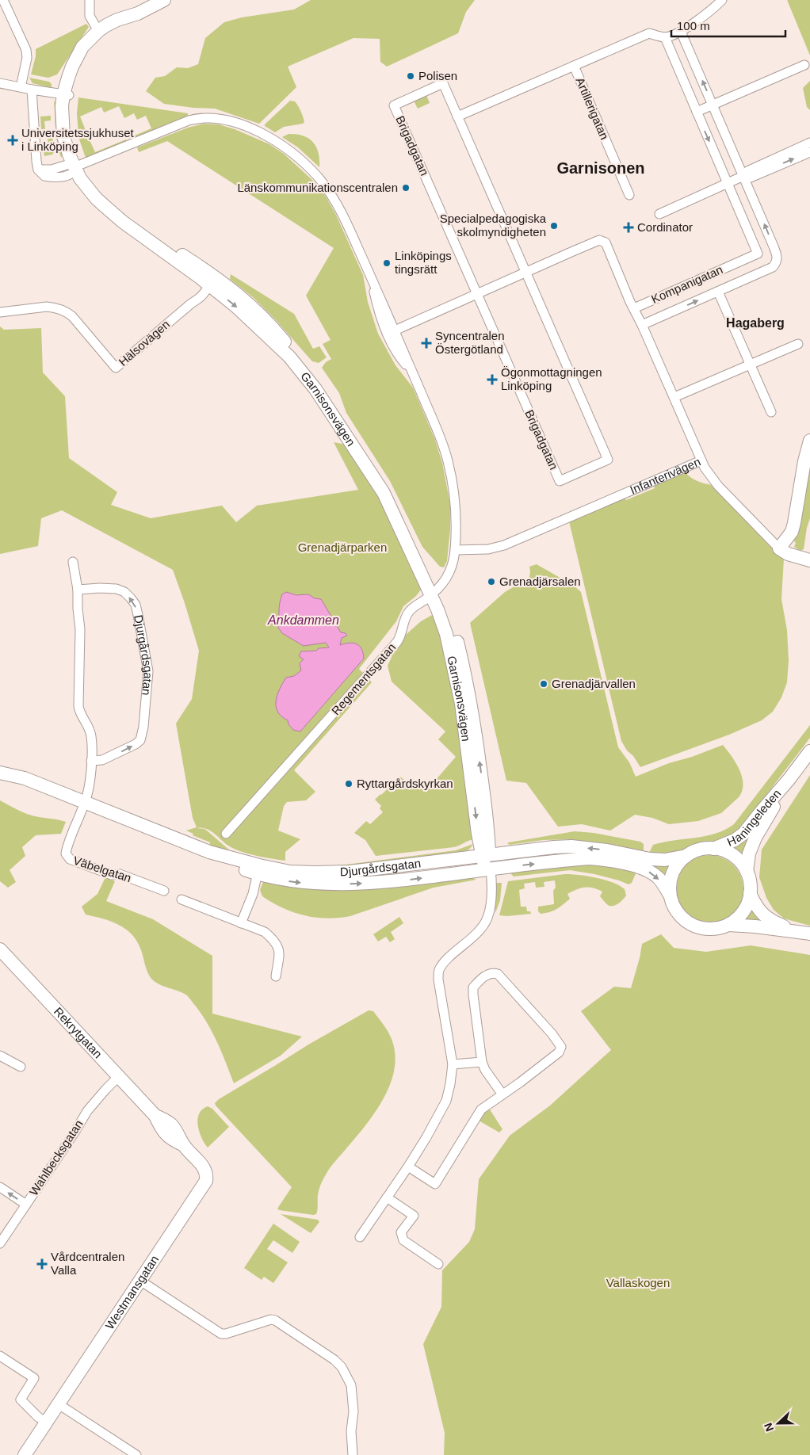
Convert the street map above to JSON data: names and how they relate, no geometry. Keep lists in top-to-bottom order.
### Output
{
  "streets": {
    "street": [
      "Artillerigatan",
      "Brigadgatan",
      "Kompanigatan",
      "Hälsovägen",
      "Garnisonsvägen",
      "Infanterivägen",
      "Djurgårdsgatan",
      "Regementsgatan",
      "Haningeleden",
      "Väbelgatan",
      "Rekrytgatan",
      "Wahlbecksgatan",
      "Westmansgatan"
    ]
  },
  "crossings": [
    ["Artillerigatan", "Brigadgatan"],
    ["Artillerigatan", "Kompanigatan"],
    ["Hälsovägen", "Garnisonsvägen"],
    ["Garnisonsvägen", "Djurgårdsgatan"],
    ["Garnisonsvägen", "Regementsgatan"],
    ["Infanterivägen", "Regementsgatan"],
    ["Djurgårdsgatan", "Haningeleden"],
    ["Djurgårdsgatan", "Väbelgatan"],
    ["Rekrytgatan", "Wahlbecksgatan"],
    ["Rekrytgatan", "Westmansgatan"]
  ],
  "districts": ["Garnisonen", "Hagaberg"],
  "water": ["Ankdammen"],
  "parks": ["Grenadjärparken", "Vallaskogen"],
  "places": {
    "other": [
      "Polisen",
      "Länskommunikationscentralen",
      "Specialpedagogiska skolmyndigheten",
      "Linköpings tingsrätt",
      "Grenadjärsalen",
      "Grenadjärvallen",
      "Ryttargårdskyrkan"
    ],
    "health": [
      "Universitetssjukhuset i Linköping",
      "Cordinator",
      "Syncentralen Östergötland",
      "Ögonmottagningen Linköping",
      "Vårdcentralen Valla"
    ]
  },
  "scale_bar": "100 m",
  "north": "left"
}
